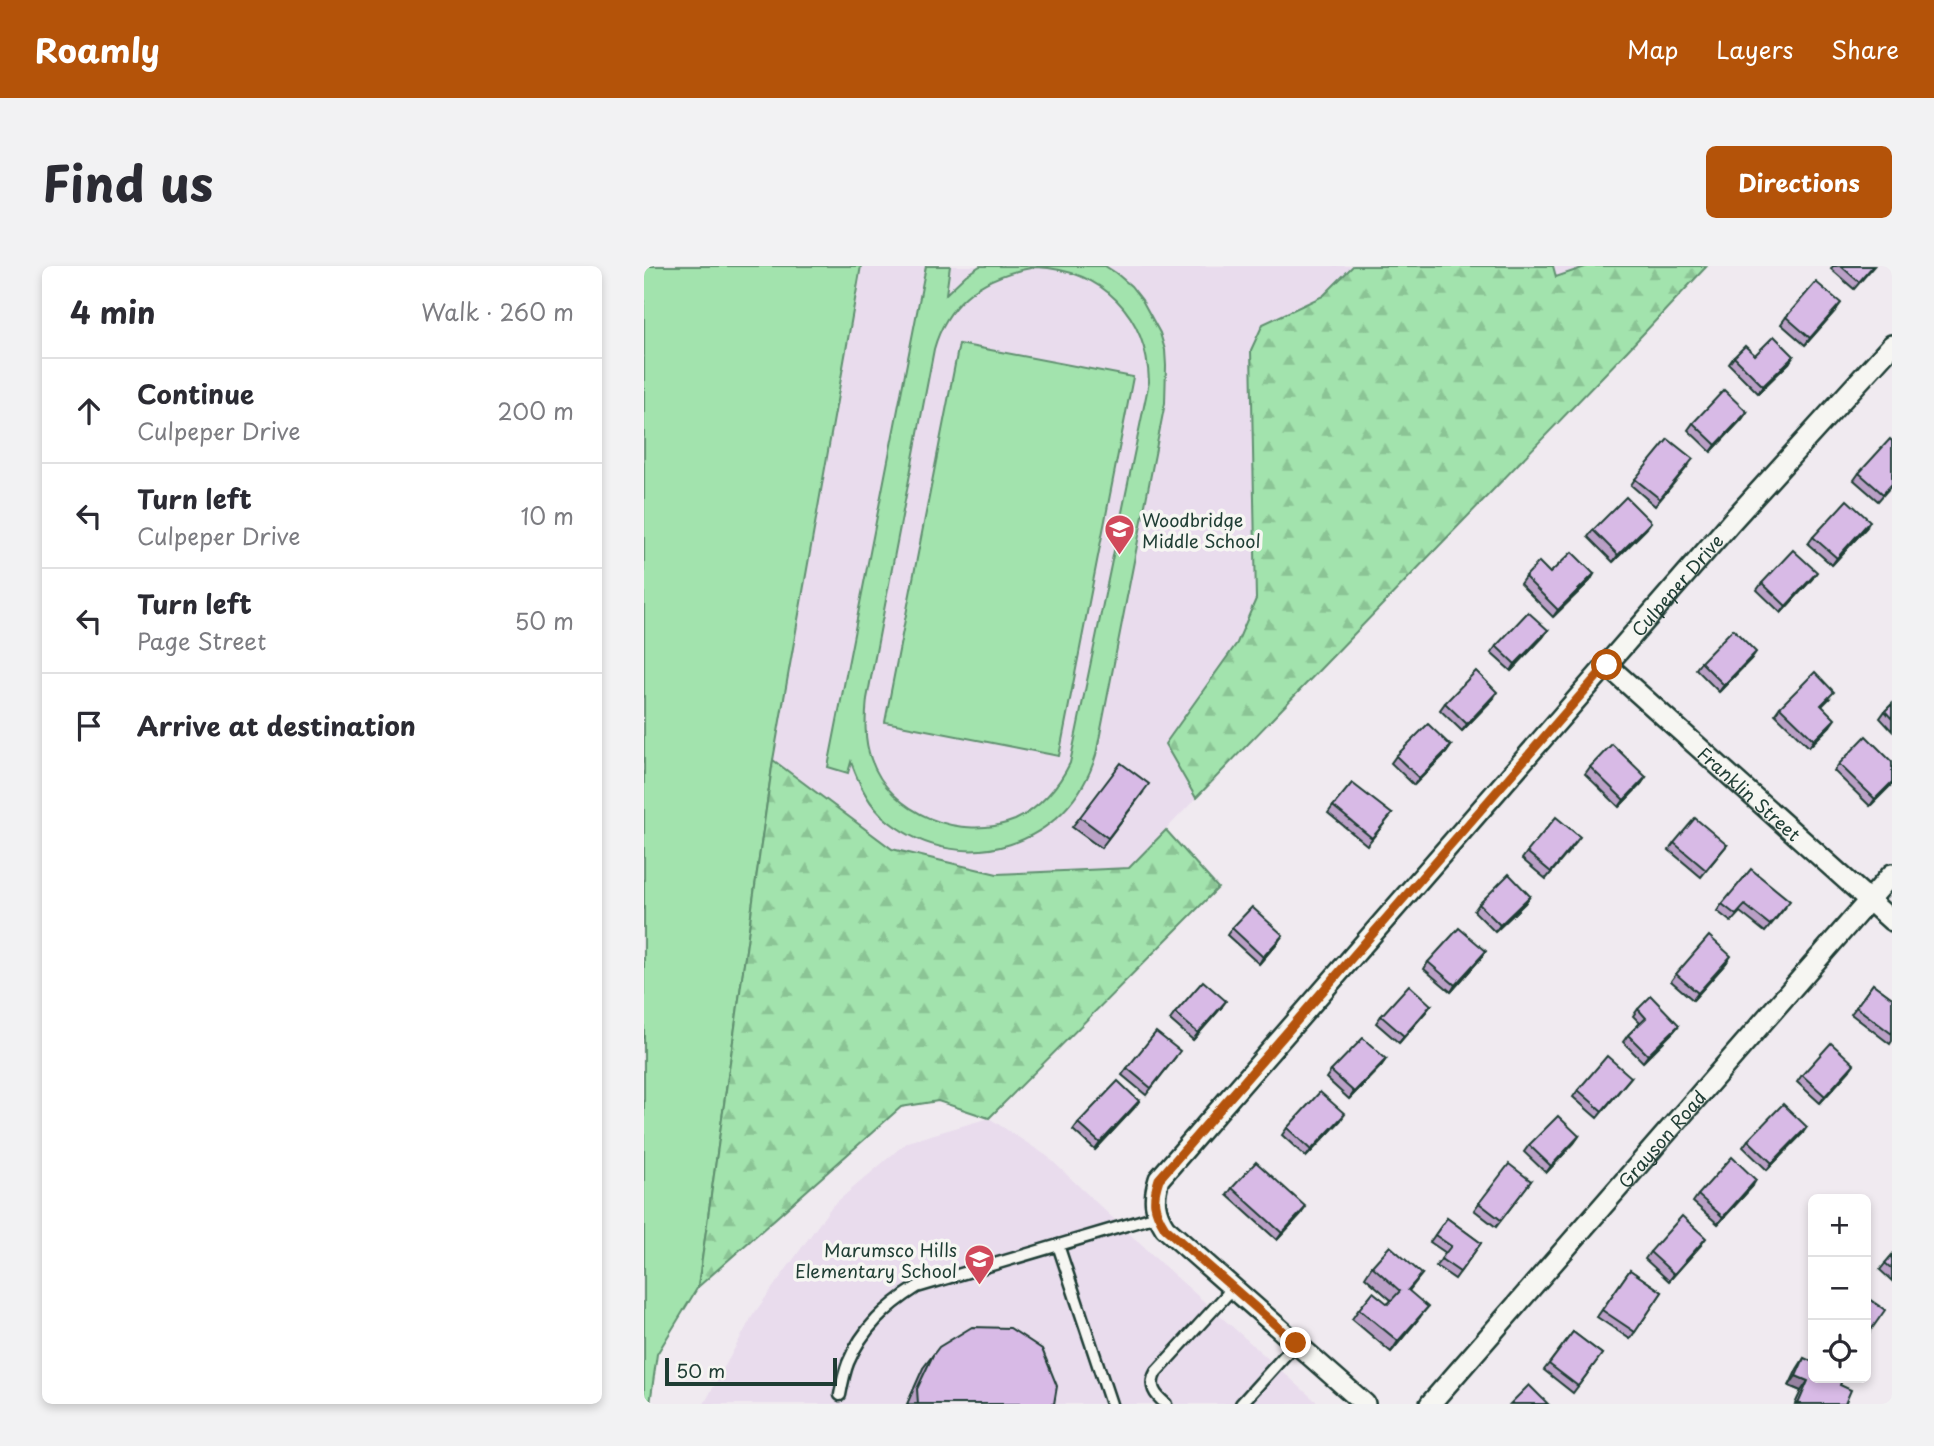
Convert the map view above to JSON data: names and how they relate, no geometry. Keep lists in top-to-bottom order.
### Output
{
  "streets": {
    "street": ["Culpeper Drive", "Franklin Street", "Grayson Road"]
  },
  "crossings": [
    ["Culpeper Drive", "Franklin Street"],
    ["Franklin Street", "Grayson Road"]
  ],
  "places": {
    "school or university": ["Woodbridge Middle School", "Marumsco Hills Elementary School"]
  },
  "scale_bar": "50 m",
  "page": {
    "header": "Roamly",
    "nav": ["Map", "Layers", "Share"],
    "title": "Find us",
    "buttons": "Directions",
    "heading": ["4 min", "Walk · 260 m"],
    "list": [
      ["Continue", "Culpeper Drive", "200 m"],
      ["Turn left", "Culpeper Drive", "10 m"],
      ["Turn left", "Page Street", "50 m"],
      "Arrive at destination"
    ],
    "map_buttons": ["+", "−"],
    "scale": "50 m"
  }
}
